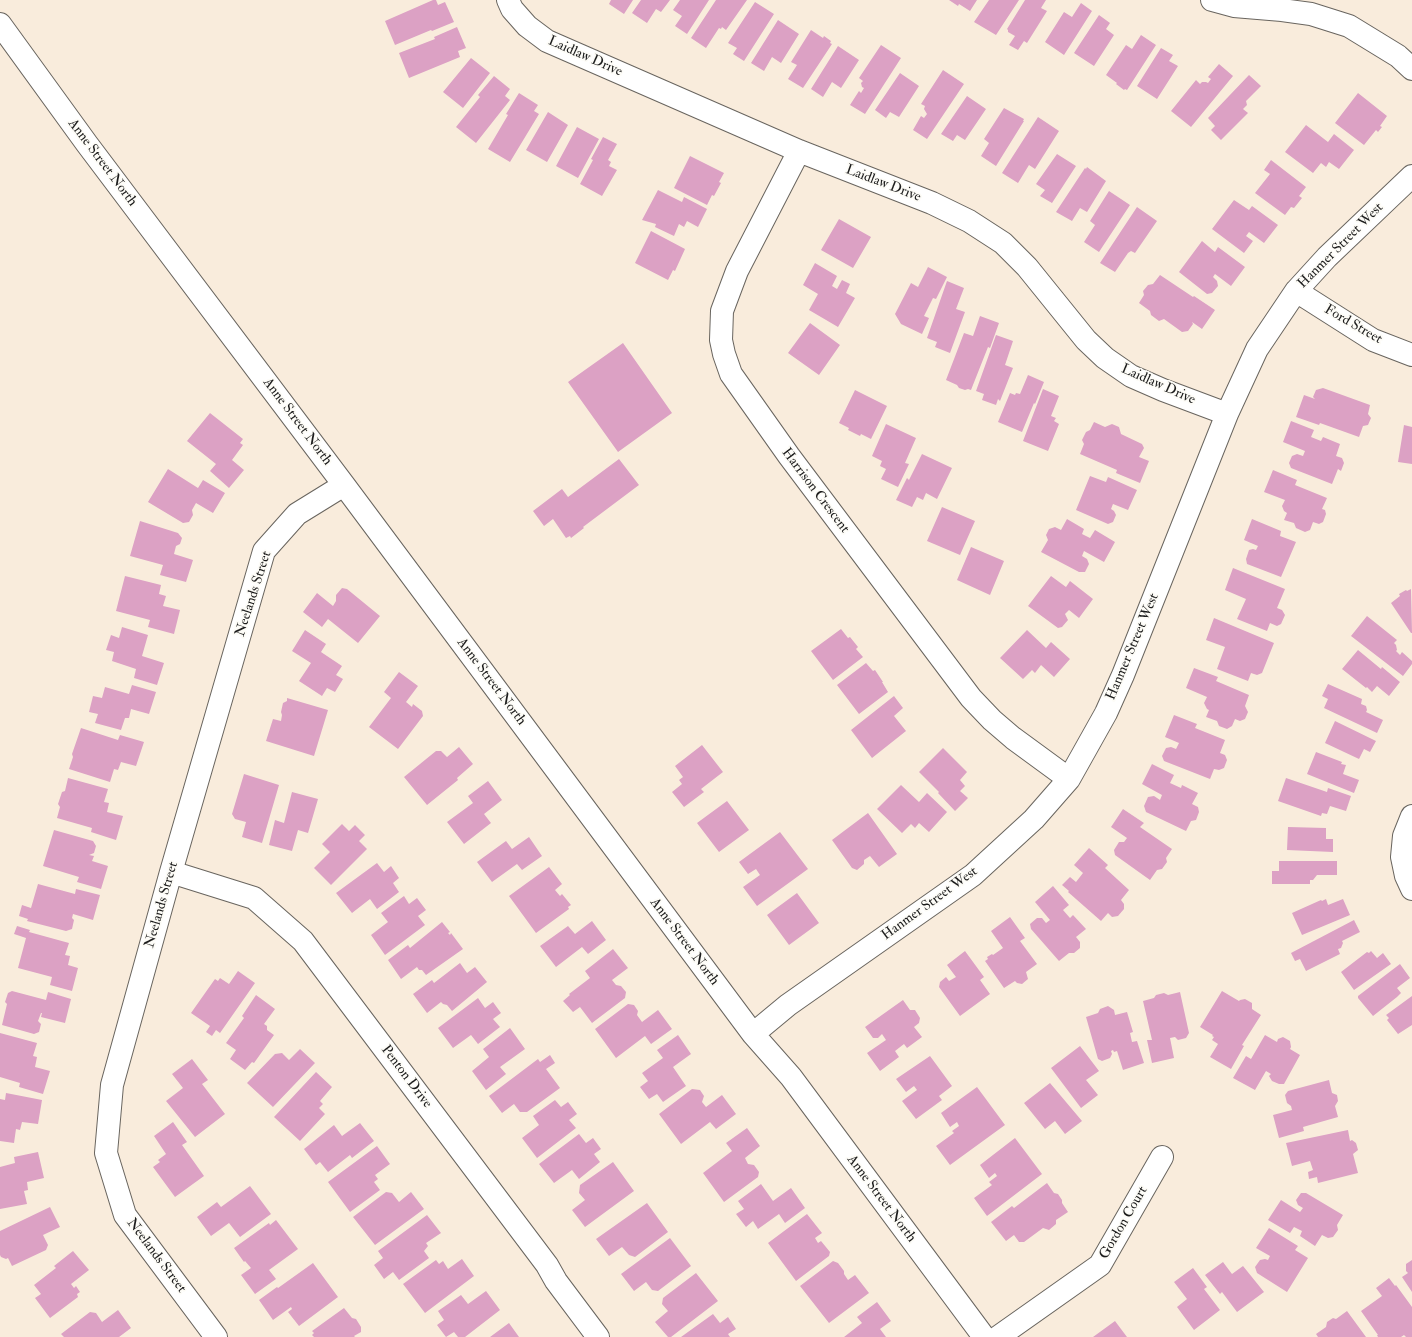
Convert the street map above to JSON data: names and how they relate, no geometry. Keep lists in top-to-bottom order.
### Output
{
  "streets": {
    "street": [
      "Laidlaw Drive",
      "Anne Street North",
      "Hanmer Street West",
      "Ford Street",
      "Harrison Crescent",
      "Neelands Street",
      "Penton Drive",
      "Gordon Court"
    ]
  },
  "crossings": [
    ["Laidlaw Drive", "Hanmer Street West"],
    ["Laidlaw Drive", "Harrison Crescent"],
    ["Anne Street North", "Hanmer Street West"],
    ["Anne Street North", "Neelands Street"],
    ["Hanmer Street West", "Ford Street"],
    ["Hanmer Street West", "Harrison Crescent"],
    ["Neelands Street", "Penton Drive"]
  ]
}
